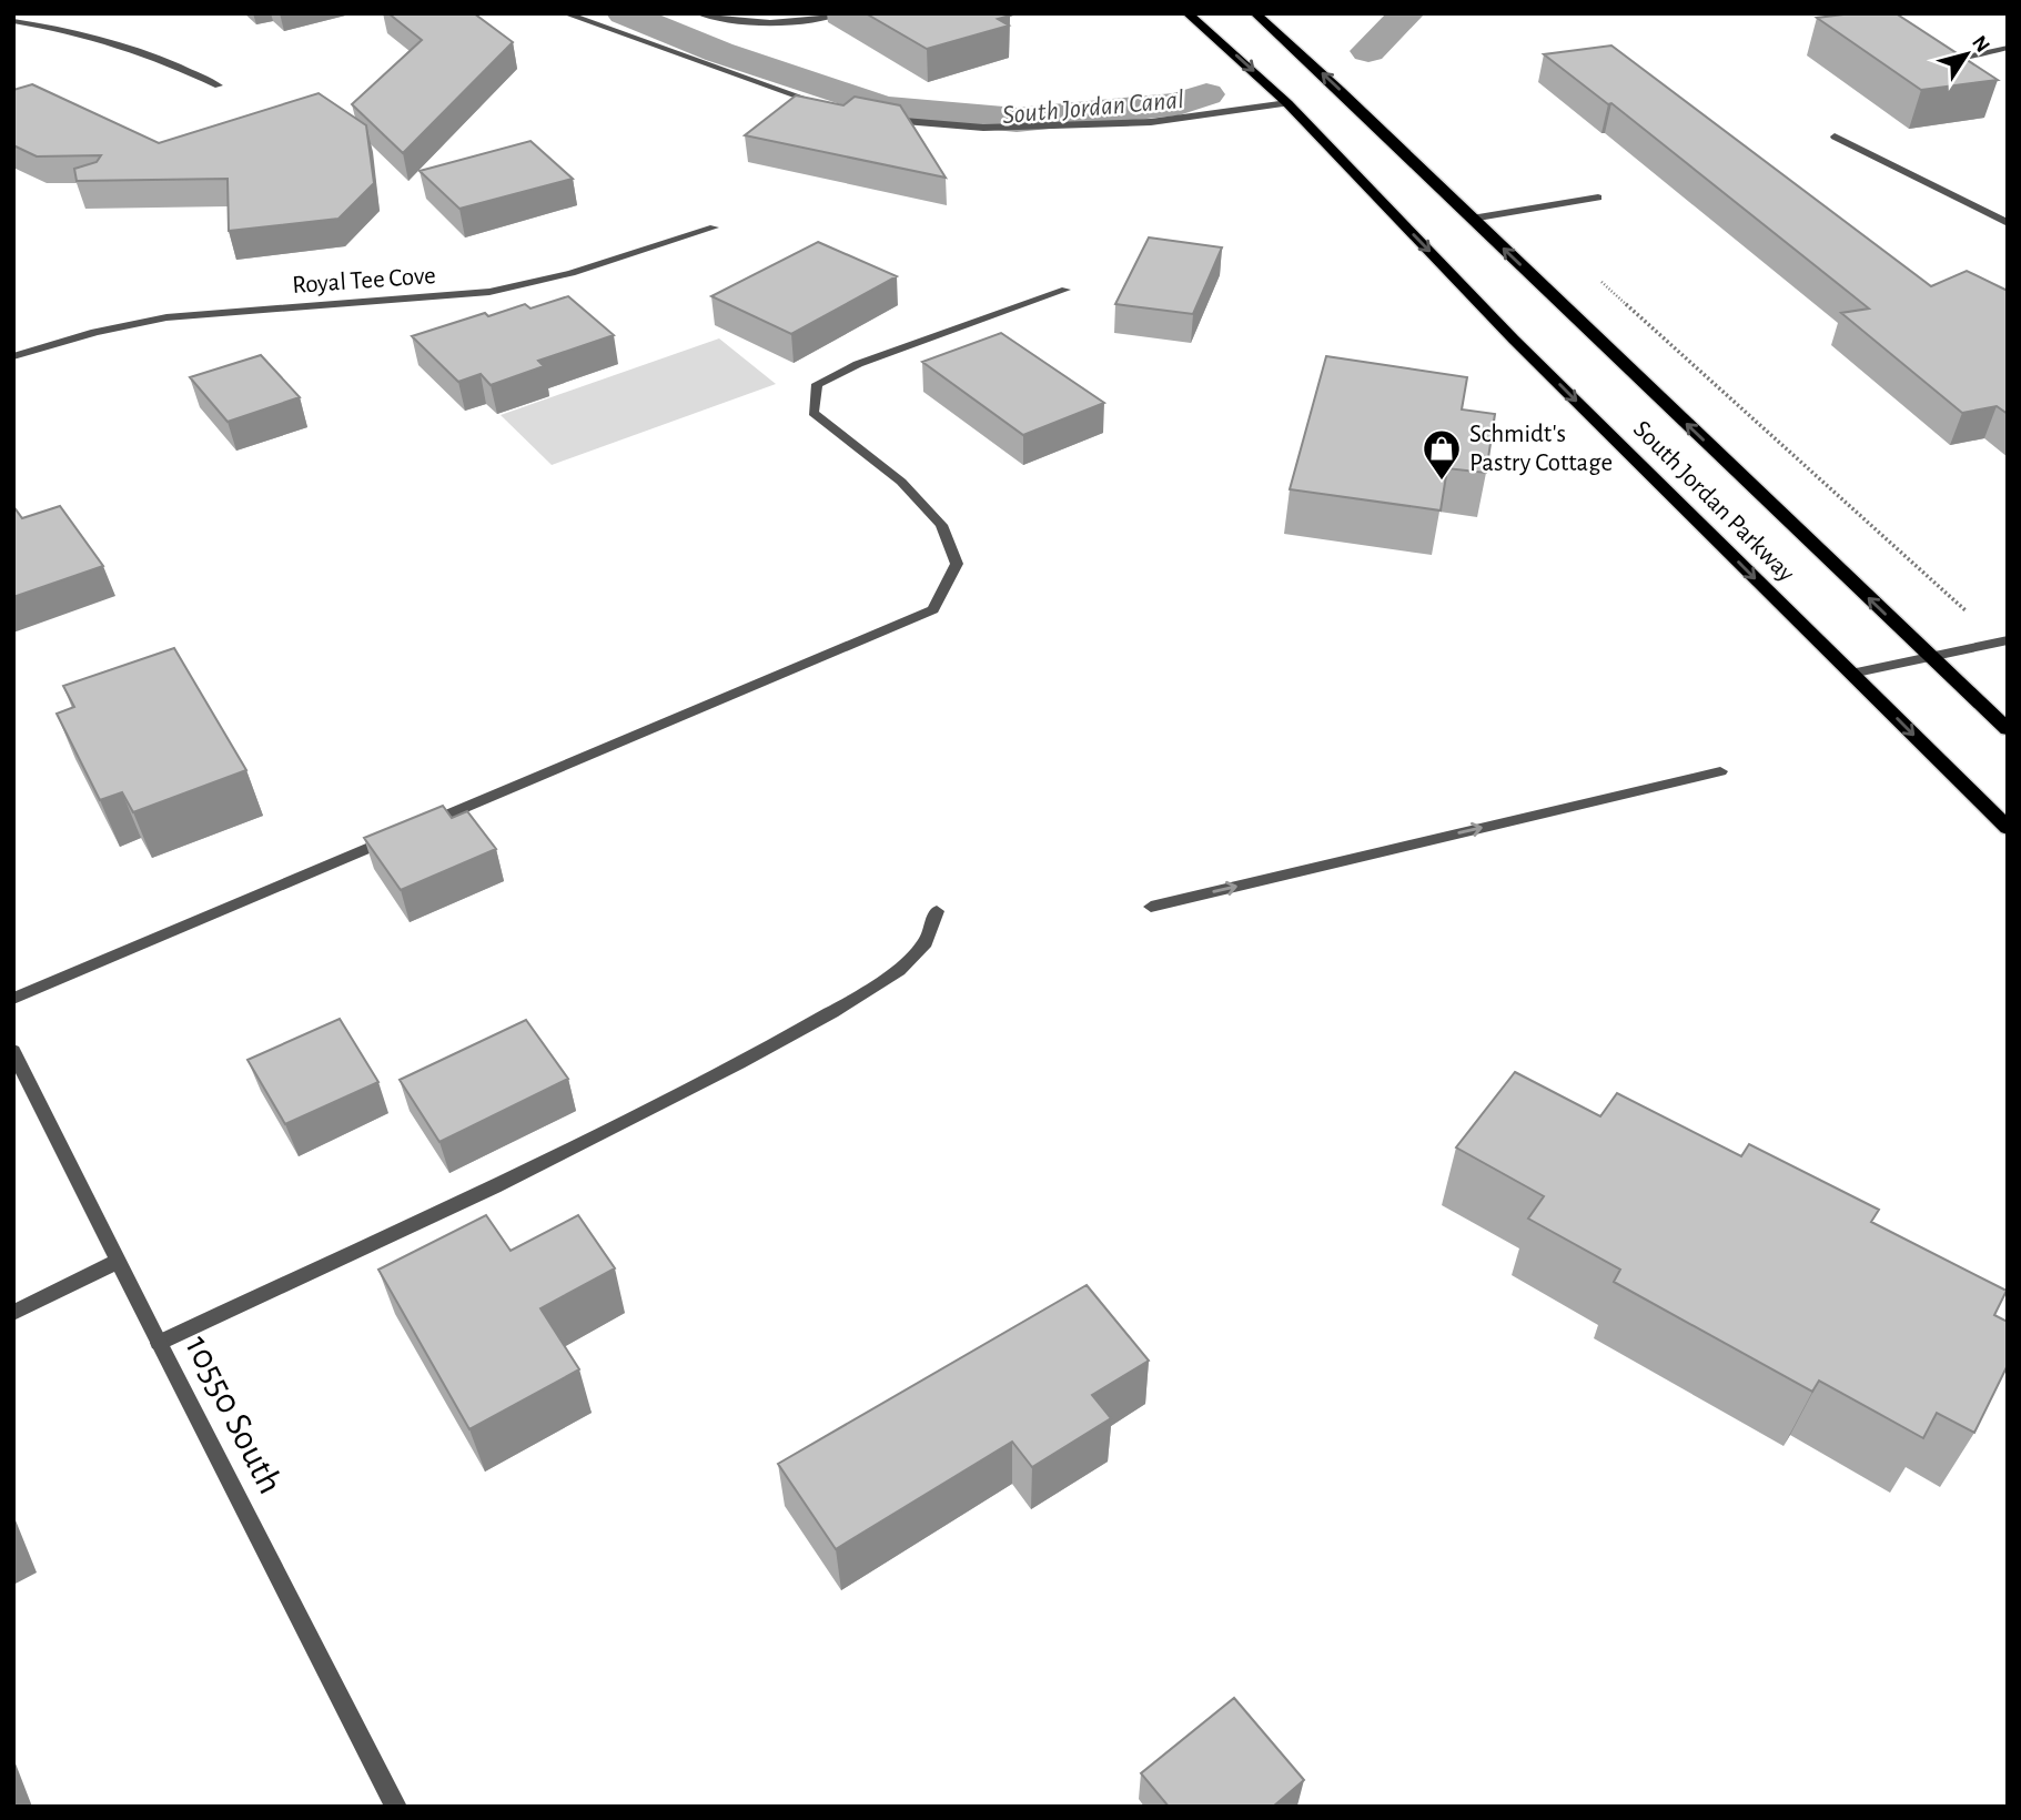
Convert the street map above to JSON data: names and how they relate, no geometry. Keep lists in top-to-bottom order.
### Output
{
  "streets": {
    "main road": ["South Jordan Parkway"],
    "street": ["Royal Tee Cove", "10550 South"]
  },
  "water": ["South Jordan Canal"],
  "places": {
    "shop": ["Schmidt's Pastry Cottage"]
  },
  "north": "top right"
}
